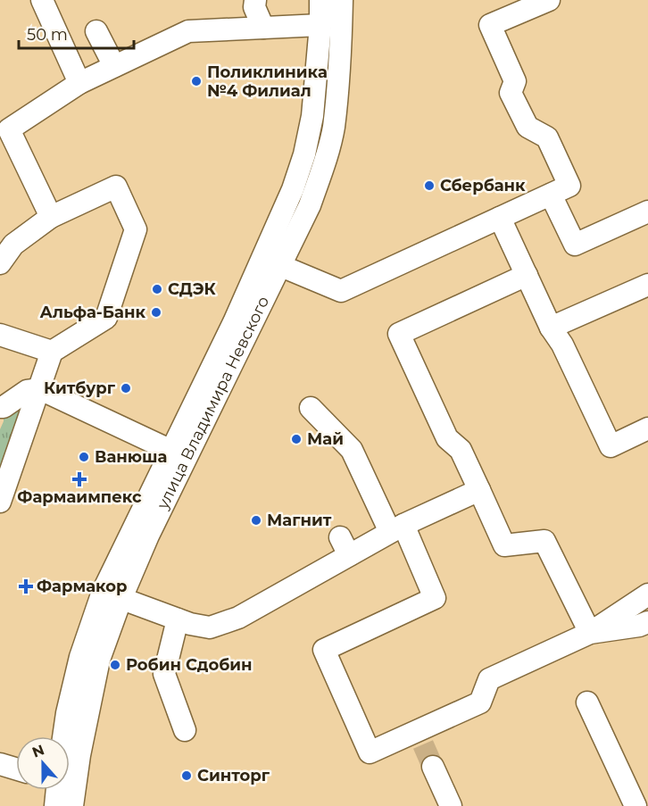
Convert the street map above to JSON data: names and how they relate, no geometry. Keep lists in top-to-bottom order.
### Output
{
  "streets": {
    "street": ["улица Владимира Невского"]
  },
  "places": {
    "other": [
      "Поликлиника №4 Филиал",
      "Сбербанк",
      "СДЭК",
      "Альфа-Банк",
      "Китбург",
      "Май",
      "Ванюша",
      "Магнит",
      "Робин Сдобин",
      "Синторг"
    ],
    "health": ["Фармаимпекс", "Фармакор"]
  },
  "scale_bar": "50 m",
  "north": "top"
}
